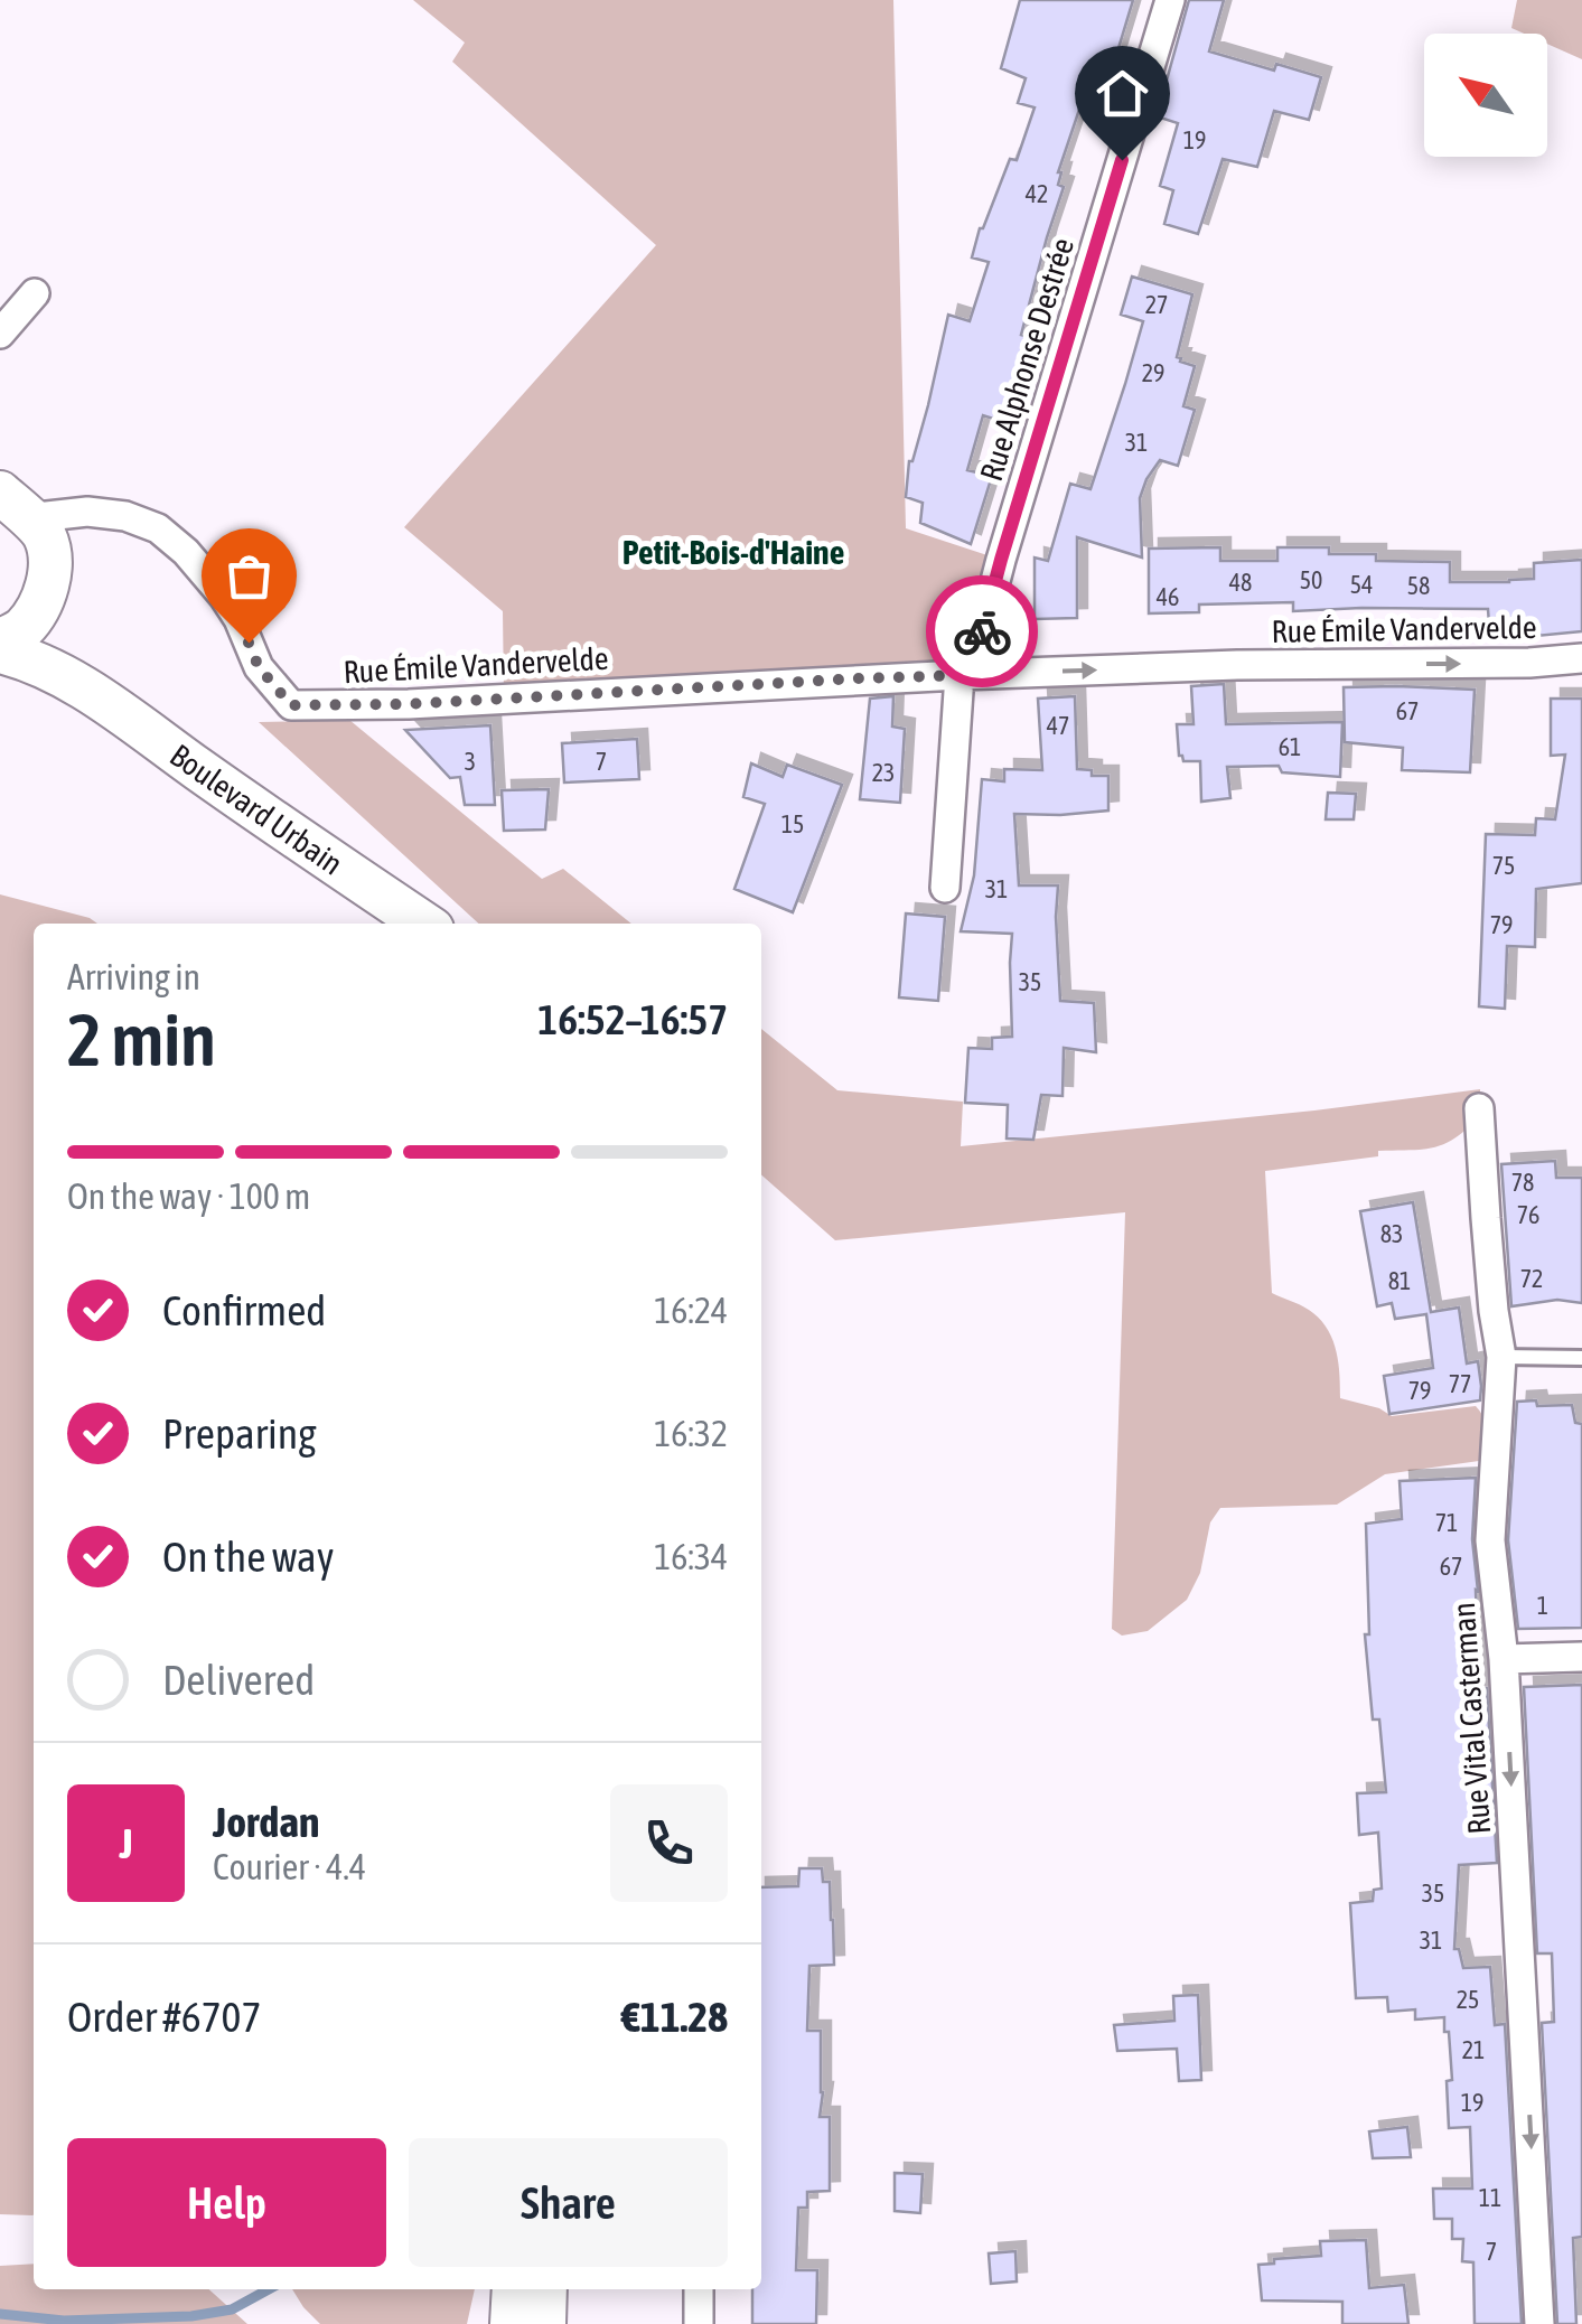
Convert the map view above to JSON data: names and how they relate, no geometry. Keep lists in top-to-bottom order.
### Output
{
  "streets": {
    "main road": ["Boulevard Urbain"],
    "street": ["Rue Alphonse Destrée", "Rue Émile Vandervelde", "Rue Vital Casterman"]
  },
  "crossings": [
    ["Rue Alphonse Destrée", "Rue Émile Vandervelde"]
  ],
  "one_way": ["Rue Émile Vandervelde", "Rue Vital Casterman"],
  "districts": ["Petit-Bois-d'Haine"],
  "house_numbers": [
    "19",
    "42",
    "27",
    "29",
    "31",
    "50",
    "48",
    "54",
    "58",
    "46",
    "67",
    "47",
    "61",
    "3",
    "7",
    "23",
    "15",
    "75",
    "31",
    "79",
    "35",
    "78",
    "76",
    "83",
    "72",
    "81",
    "77",
    "79",
    "71",
    "67",
    "1",
    "35",
    "31",
    "25",
    "21",
    "19",
    "11",
    "7"
  ],
  "north": "top left",
  "page": {
    "heading": ["2 min", "Arriving in", "16:52–16:57"],
    "panel": [
      "Jordan",
      "Courier · 4.4",
      "Order #6707",
      "€11.28"
    ],
    "bar": "On the way · 100 m",
    "list": [
      ["Confirmed", "16:24"],
      ["Preparing", "16:32"],
      ["On the way", "16:34"],
      "Delivered"
    ],
    "round": "J",
    "buttons": ["Help", "Share"]
  }
}
